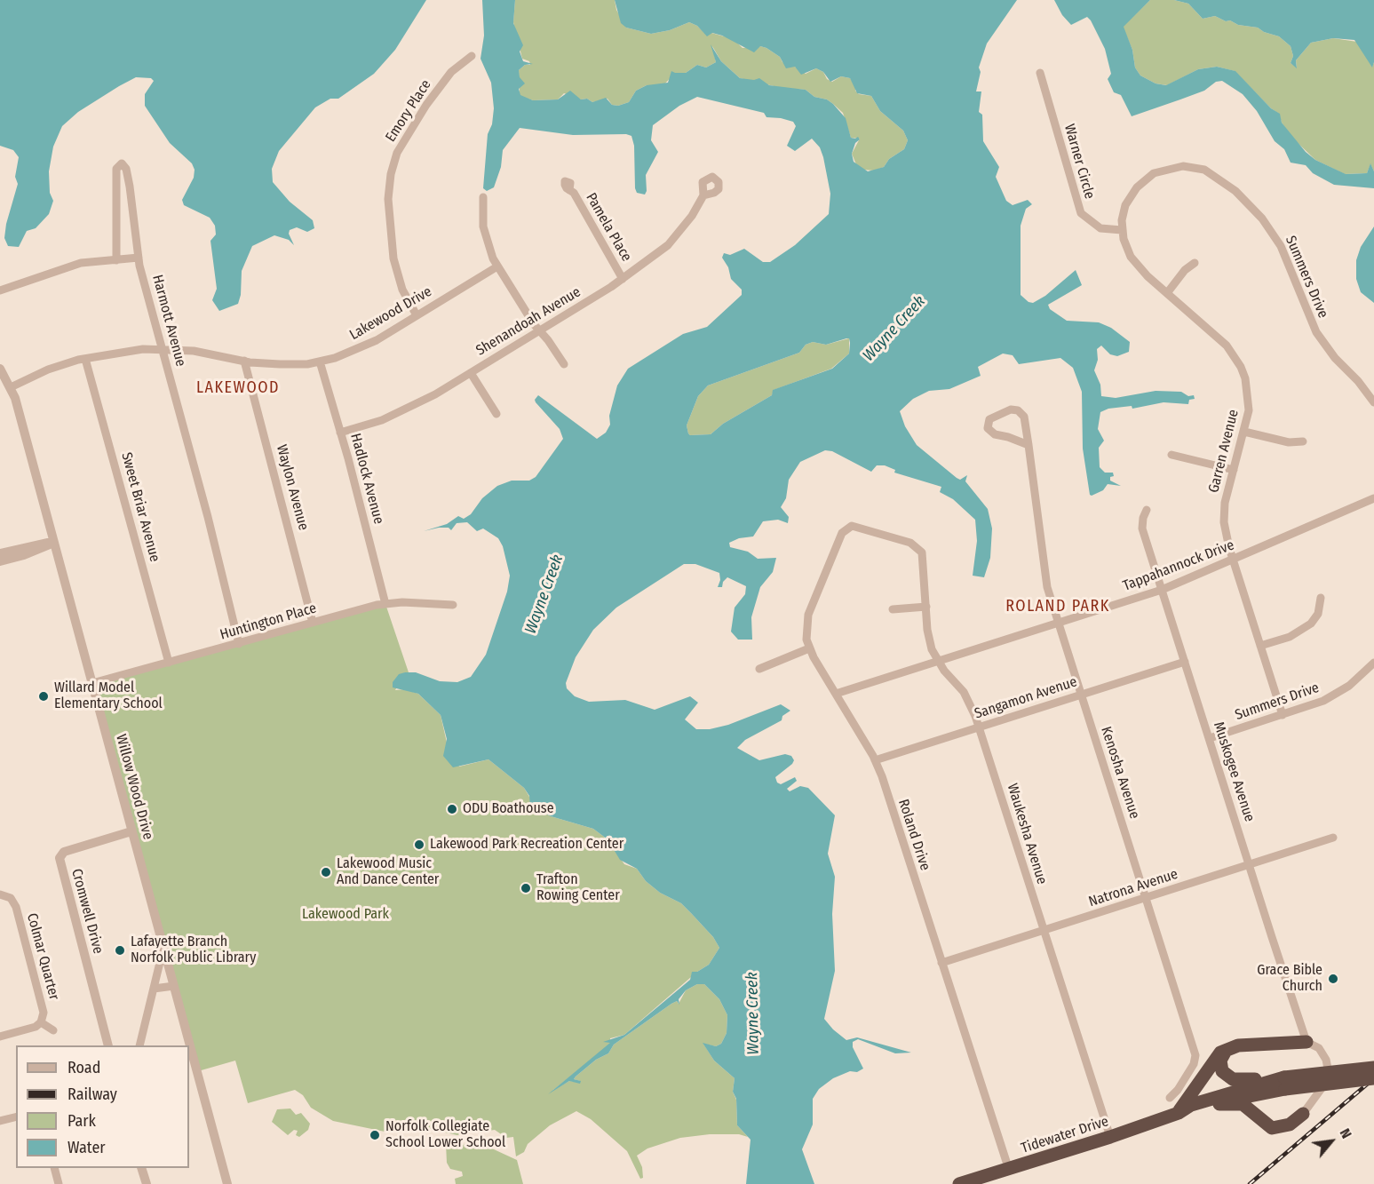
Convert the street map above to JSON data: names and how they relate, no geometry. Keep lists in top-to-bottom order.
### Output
{
  "streets": {
    "highway": ["Tidewater Drive"],
    "street": [
      "Emory Place",
      "Warner Circle",
      "Pamela Place",
      "Summers Drive",
      "Lakewood Drive",
      "Harmott Avenue",
      "Shenandoah Avenue",
      "Garren Avenue",
      "Hadlock Avenue",
      "Waylon Avenue",
      "Sweet Briar Avenue",
      "Tappahannock Drive",
      "Huntington Place",
      "Sangamon Avenue",
      "Muskogee Avenue",
      "Kenosha Avenue",
      "Willow Wood Drive",
      "Waukesha Avenue",
      "Roland Drive",
      "Natrona Avenue",
      "Cromwell Drive",
      "Colmar Quarter"
    ]
  },
  "crossings": [
    ["Emory Place", "Lakewood Drive"],
    ["Warner Circle", "Garren Avenue"],
    ["Pamela Place", "Shenandoah Avenue"],
    ["Summers Drive", "Garren Avenue"],
    ["Summers Drive", "Muskogee Avenue"],
    ["Lakewood Drive", "Harmott Avenue"],
    ["Lakewood Drive", "Hadlock Avenue"],
    ["Lakewood Drive", "Waylon Avenue"],
    ["Lakewood Drive", "Sweet Briar Avenue"],
    ["Lakewood Drive", "Willow Wood Drive"],
    ["Harmott Avenue", "Huntington Place"],
    ["Shenandoah Avenue", "Hadlock Avenue"],
    ["Garren Avenue", "Tappahannock Drive"],
    ["Hadlock Avenue", "Huntington Place"],
    ["Waylon Avenue", "Huntington Place"],
    ["Sweet Briar Avenue", "Huntington Place"],
    ["Tappahannock Drive", "Muskogee Avenue"],
    ["Tappahannock Drive", "Kenosha Avenue"],
    ["Tappahannock Drive", "Waukesha Avenue"],
    ["Tappahannock Drive", "Roland Drive"],
    ["Huntington Place", "Willow Wood Drive"],
    ["Sangamon Avenue", "Muskogee Avenue"],
    ["Sangamon Avenue", "Kenosha Avenue"],
    ["Sangamon Avenue", "Waukesha Avenue"],
    ["Sangamon Avenue", "Roland Drive"],
    ["Muskogee Avenue", "Natrona Avenue"],
    ["Kenosha Avenue", "Natrona Avenue"],
    ["Willow Wood Drive", "Cromwell Drive"],
    ["Waukesha Avenue", "Roland Drive"],
    ["Waukesha Avenue", "Natrona Avenue"],
    ["Waukesha Avenue", "Tidewater Drive"],
    ["Roland Drive", "Natrona Avenue"],
    ["Roland Drive", "Tidewater Drive"]
  ],
  "districts": ["LAKEWOOD", "ROLAND PARK"],
  "water": ["Wayne Creek"],
  "parks": ["Lakewood Park"],
  "places": [
    "Willard Model Elementary School",
    "ODU Boathouse",
    "Lakewood Park Recreation Center",
    "Lakewood Music And Dance Center",
    "Trafton Rowing Center",
    "Lafayette Branch Norfolk Public Library",
    "Grace Bible Church",
    "Norfolk Collegiate School Lower School"
  ],
  "legend": [
    "Road",
    "Railway",
    "Park",
    "Water"
  ],
  "north": "top right"
}
